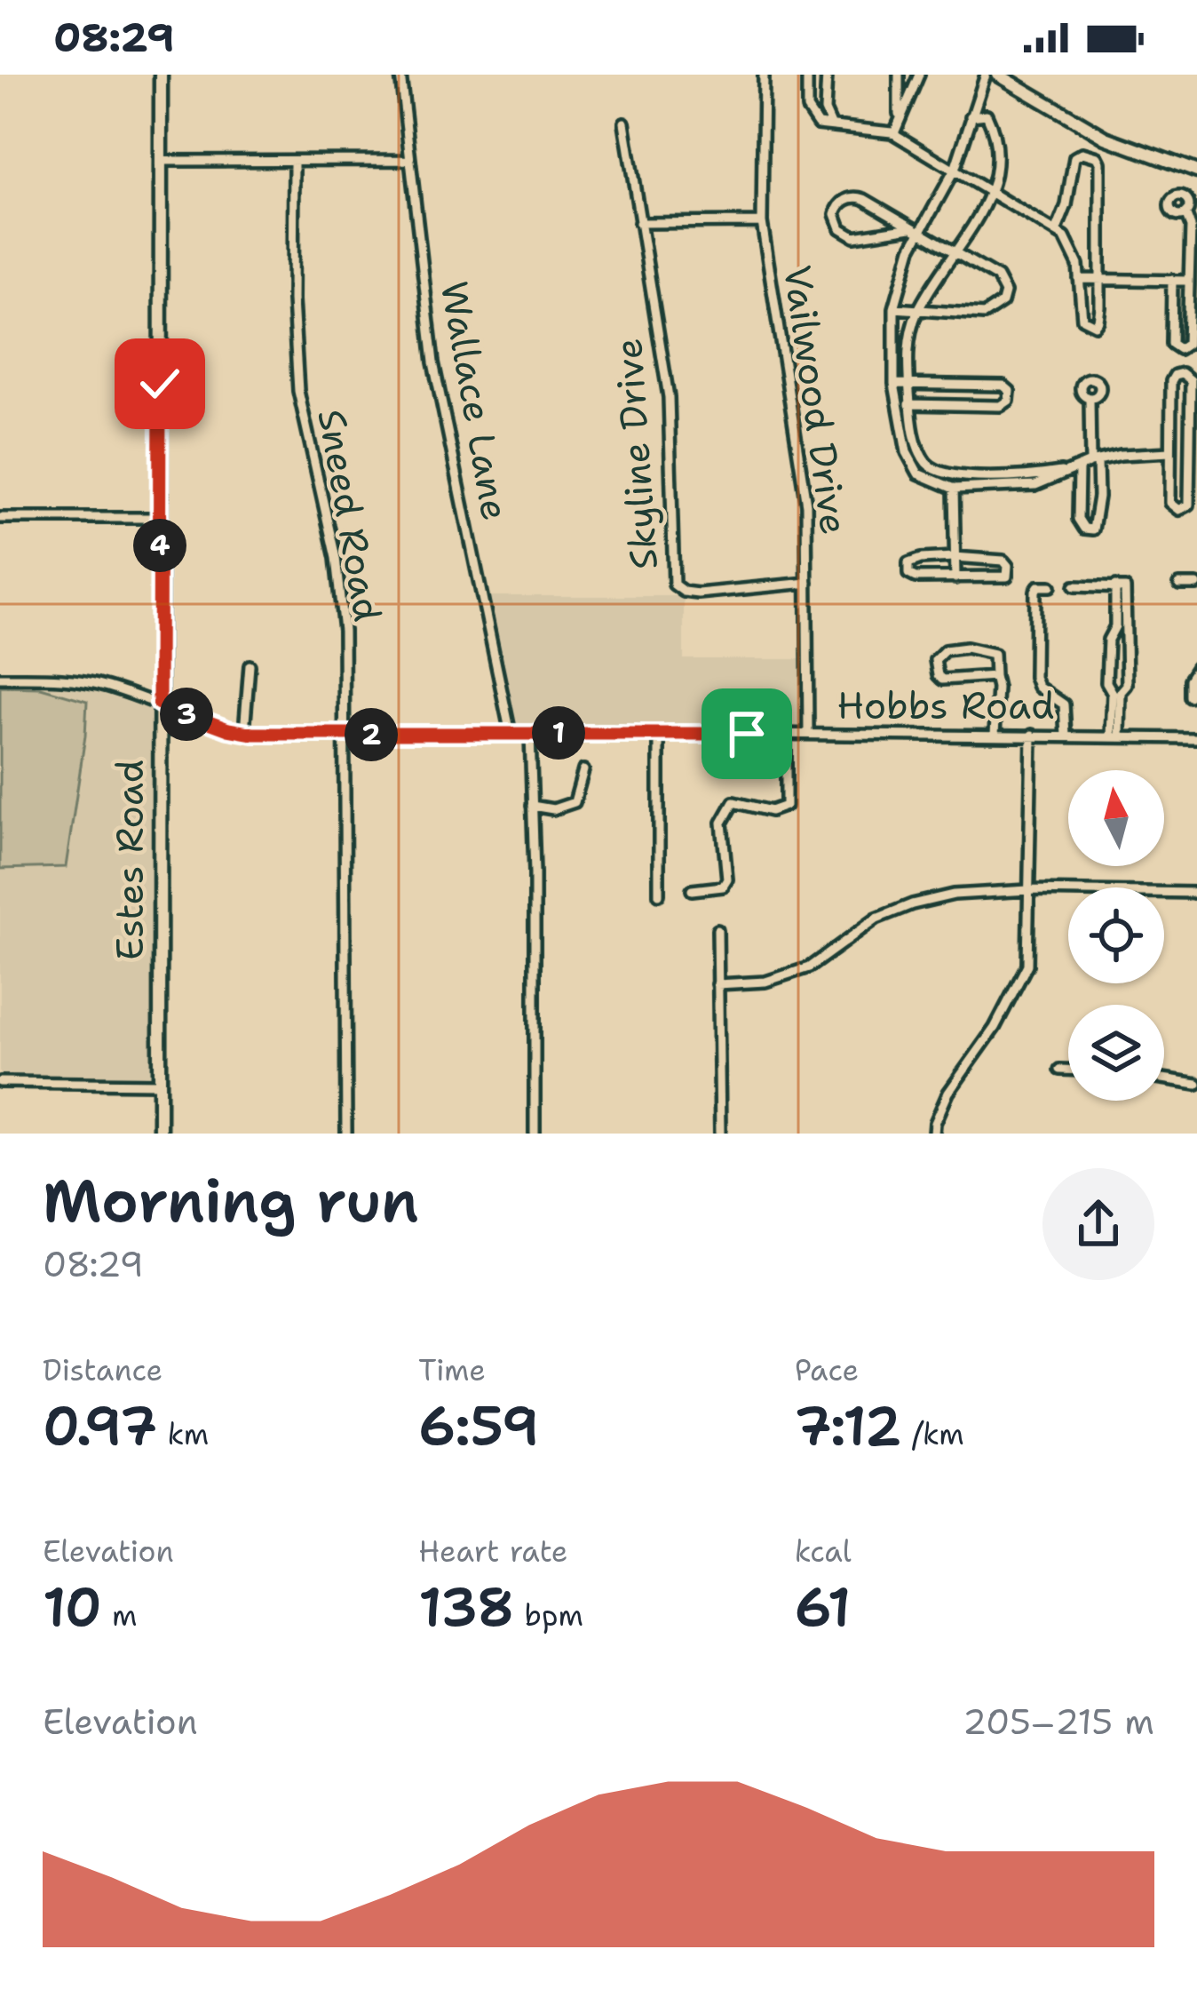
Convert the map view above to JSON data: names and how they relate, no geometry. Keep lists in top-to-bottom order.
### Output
{
  "streets": {
    "main road": ["Estes Road"],
    "street": [
      "Vailwood Drive",
      "Wallace Lane",
      "Skyline Drive",
      "Sneed Road",
      "Hobbs Road"
    ]
  },
  "crossings": [
    ["Vailwood Drive", "Skyline Drive"],
    ["Vailwood Drive", "Hobbs Road"],
    ["Wallace Lane", "Hobbs Road"],
    ["Sneed Road", "Hobbs Road"],
    ["Hobbs Road", "Estes Road"]
  ],
  "north": "top",
  "page": {
    "status": "08:29",
    "pins": [
      "4",
      "3",
      "1",
      "2"
    ],
    "heading": ["Morning run", "08:29"],
    "stats": [
      ["Distance", "0.97 km"],
      ["Time", "6:59"],
      ["Pace", "7:12 /km"],
      ["Elevation", "10 m"],
      ["Heart rate", "138 bpm"],
      ["kcal", "61"]
    ],
    "chart": ["Elevation", "205–215 m"]
  }
}
